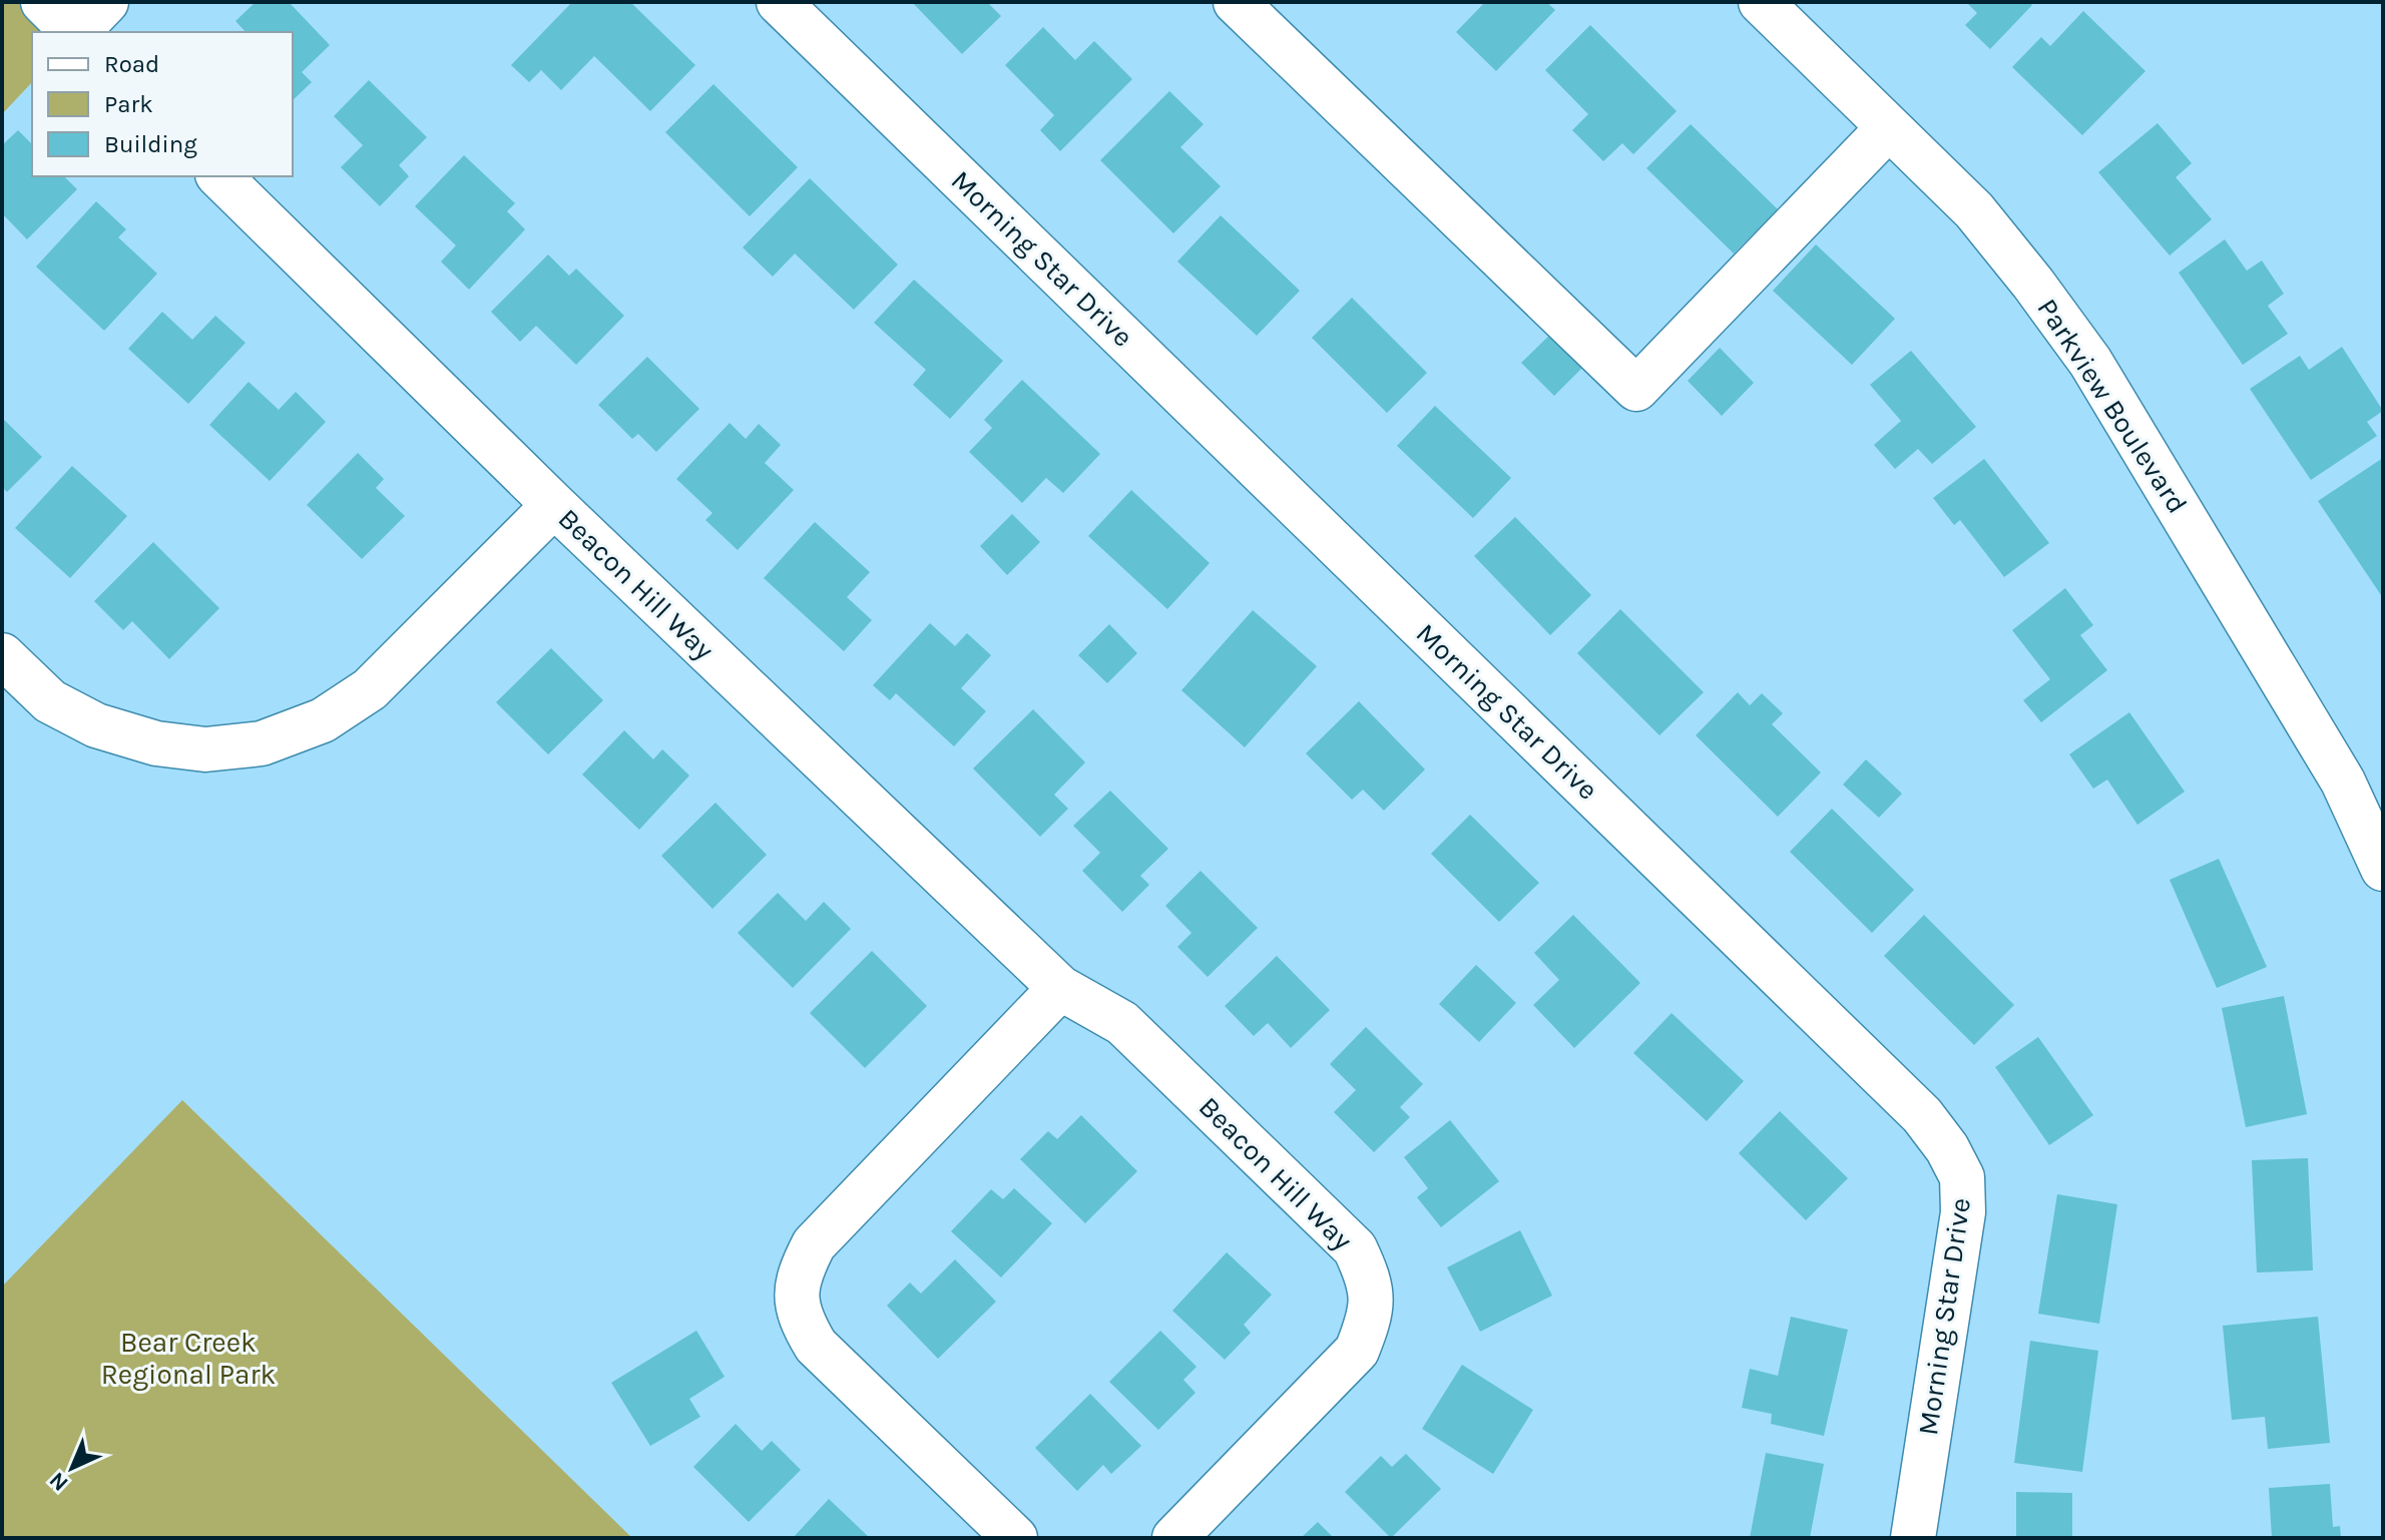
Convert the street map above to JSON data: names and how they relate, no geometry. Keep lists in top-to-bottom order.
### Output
{
  "streets": {
    "street": ["Morning Star Drive", "Parkview Boulevard", "Beacon Hill Way"]
  },
  "parks": ["Bear Creek Regional Park"],
  "legend": ["Road", "Park", "Building"],
  "north": "bottom left"
}
